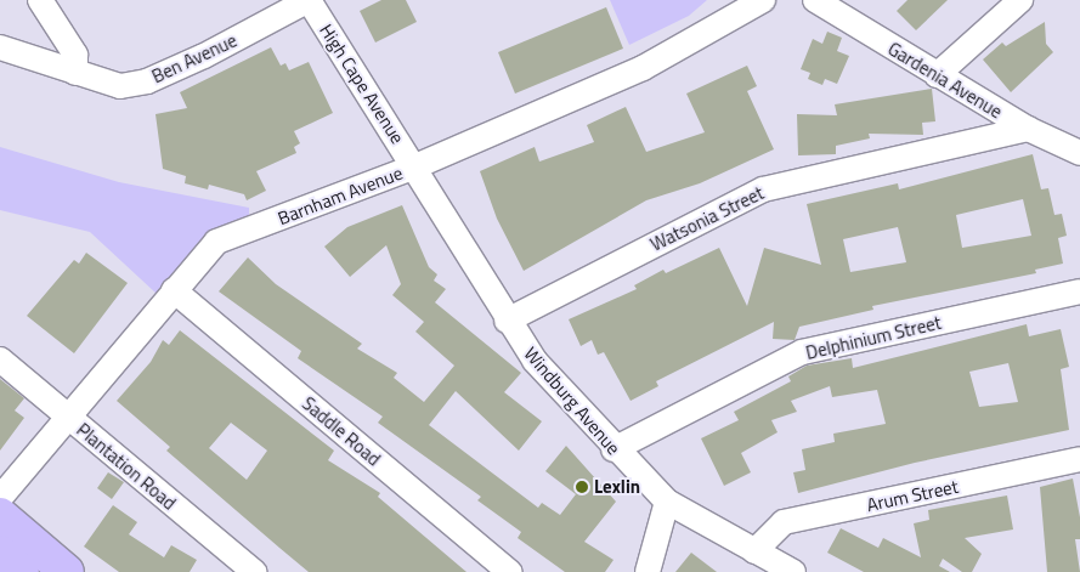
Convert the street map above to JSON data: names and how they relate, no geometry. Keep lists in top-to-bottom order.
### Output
{
  "streets": {
    "street": [
      "Ben Avenue",
      "Gardenia Avenue",
      "High Cape Avenue",
      "Barnham Avenue",
      "Watsonia Street",
      "Delphinium Street",
      "Windburg Avenue",
      "Saddle Road",
      "Plantation Road",
      "Arum Street"
    ]
  },
  "crossings": [
    ["Ben Avenue", "High Cape Avenue"],
    ["Gardenia Avenue", "Watsonia Street"],
    ["High Cape Avenue", "Barnham Avenue"],
    ["High Cape Avenue", "Windburg Avenue"],
    ["Barnham Avenue", "Windburg Avenue"],
    ["Barnham Avenue", "Saddle Road"],
    ["Barnham Avenue", "Plantation Road"],
    ["Watsonia Street", "Windburg Avenue"],
    ["Delphinium Street", "Windburg Avenue"],
    ["Windburg Avenue", "Arum Street"]
  ],
  "places": ["Lexlin"]
}
